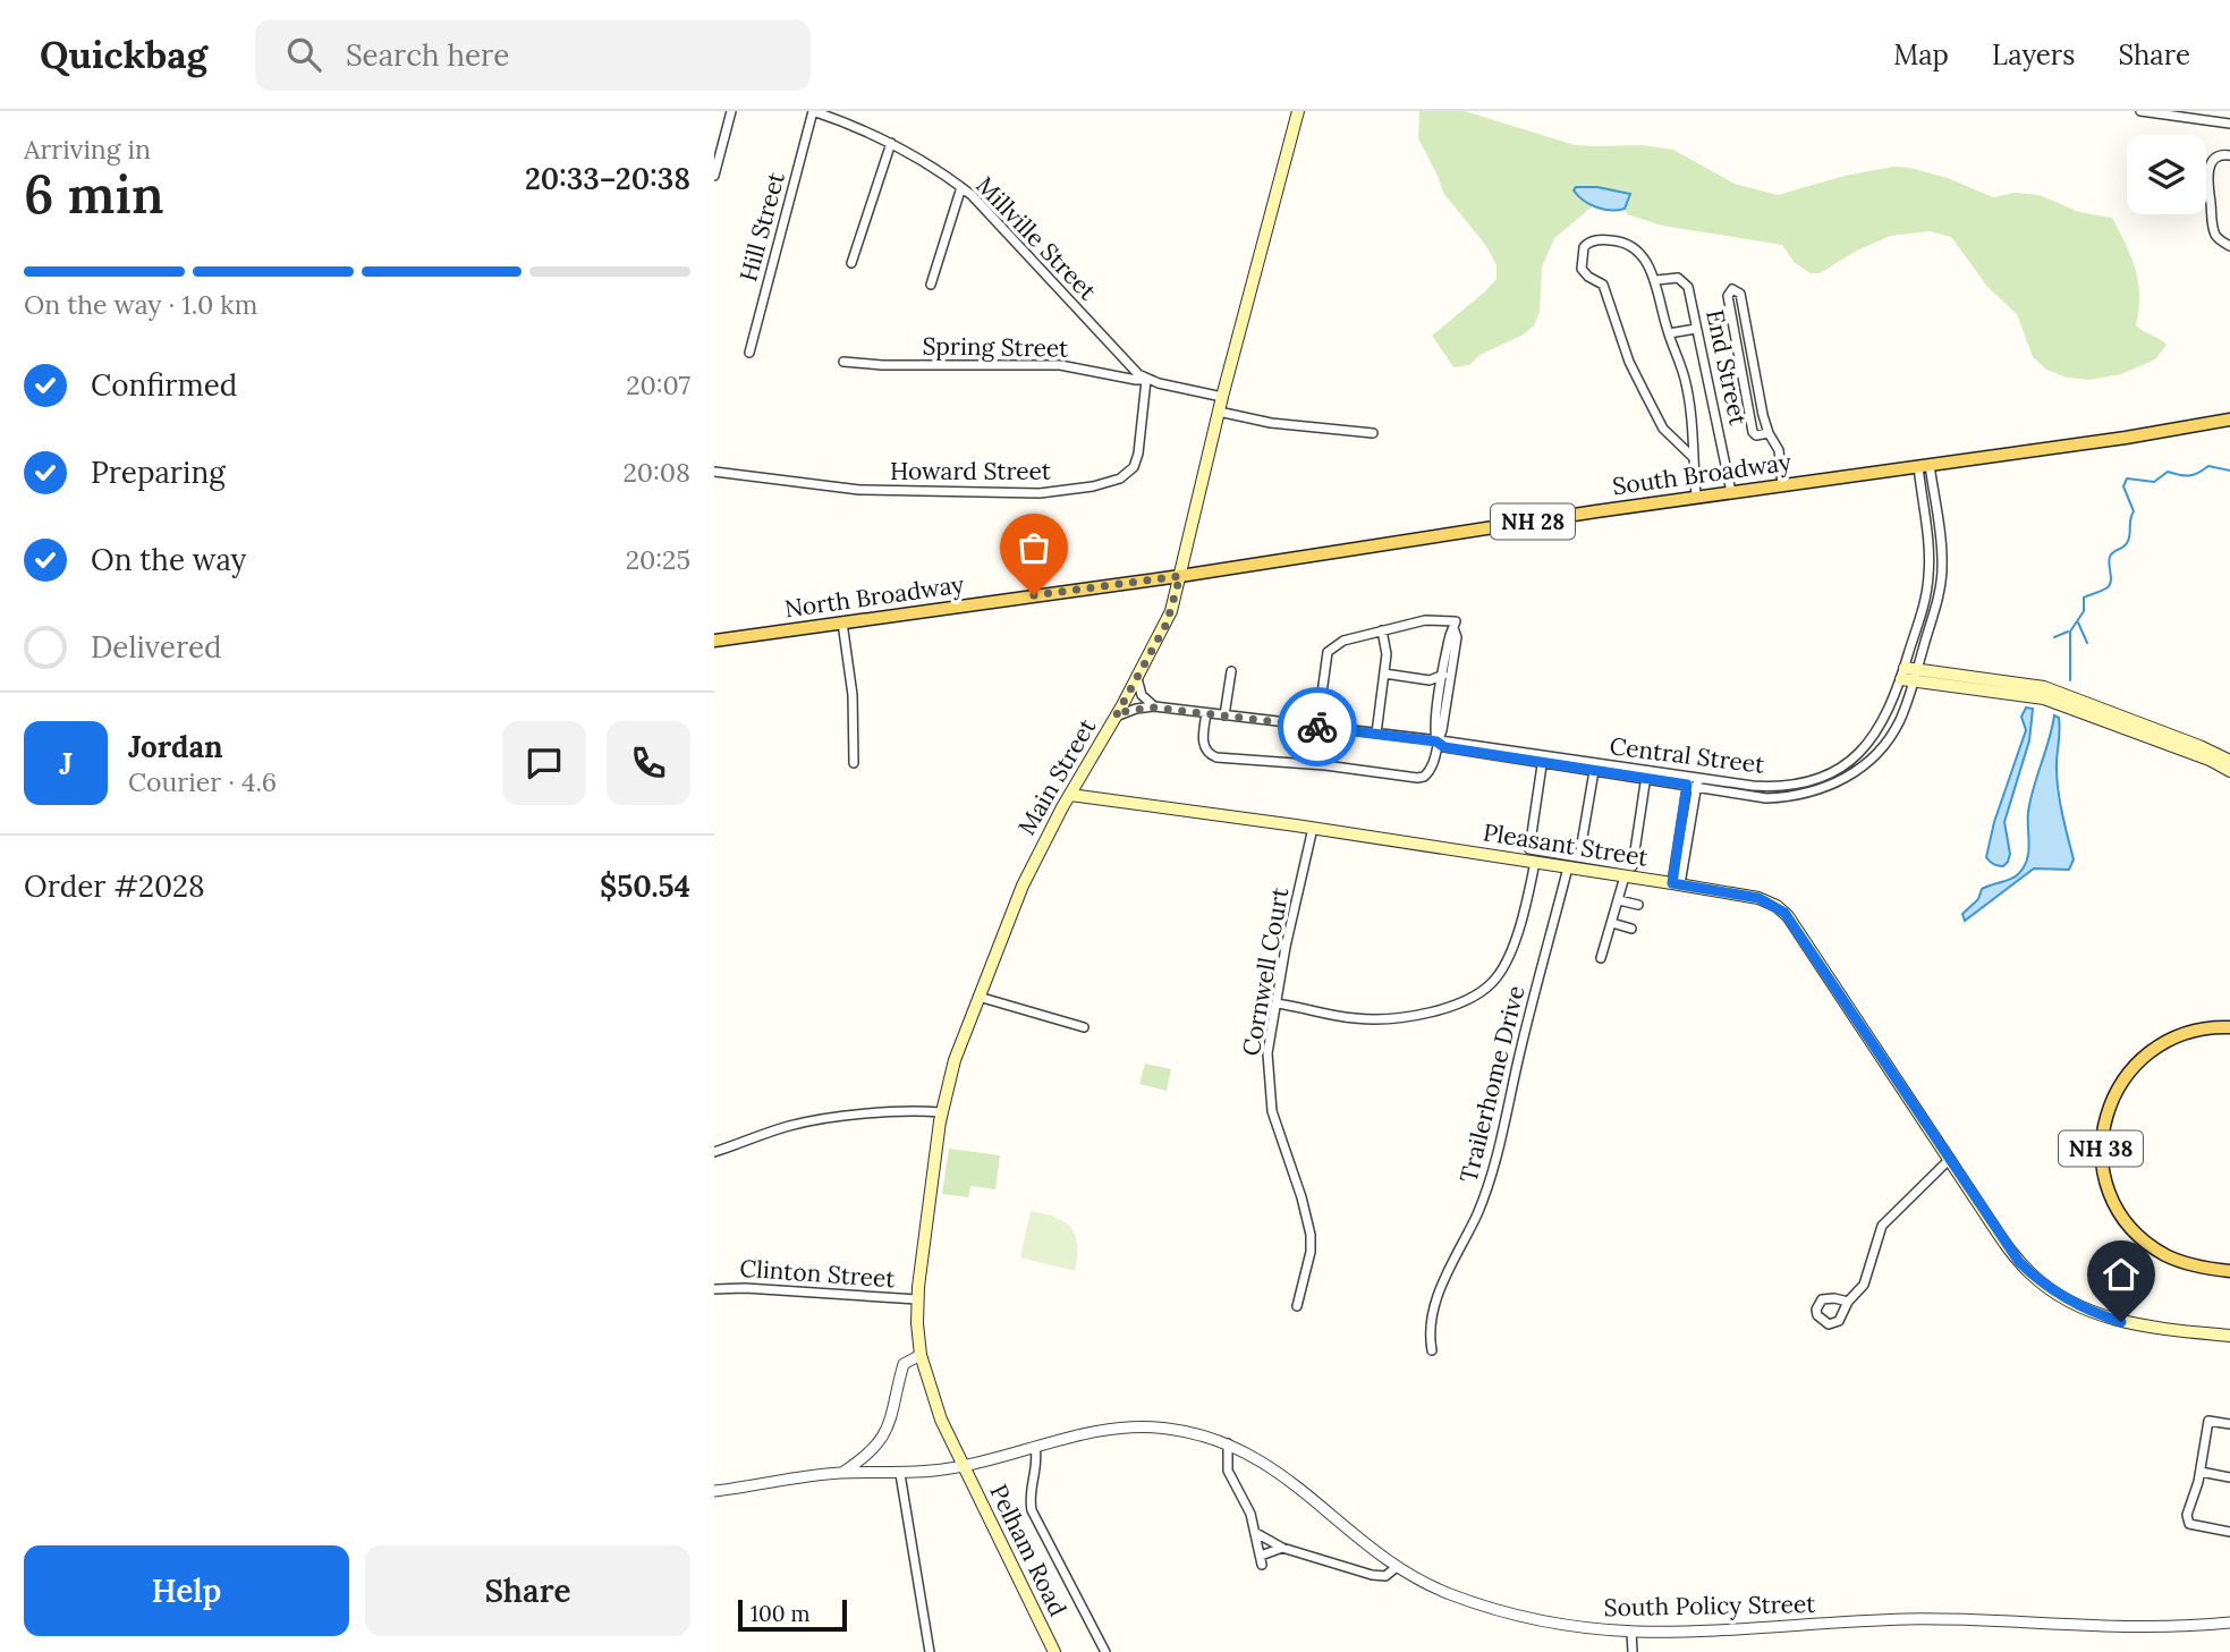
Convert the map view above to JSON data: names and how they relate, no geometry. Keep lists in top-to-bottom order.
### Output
{
  "streets": {
    "main road": [
      "South Broadway",
      "NH 28",
      "North Broadway",
      "Main Street",
      "Pleasant Street",
      "NH 38",
      "Pelham Road"
    ],
    "street": [
      "Hill Street",
      "Millville Street",
      "Spring Street",
      "End Street",
      "Howard Street",
      "Central Street",
      "Cornwell Court",
      "Trailerhome Drive",
      "Clinton Street",
      "South Policy Street"
    ]
  },
  "crossings": [
    ["Hill Street", "Millville Street"],
    ["Millville Street", "Spring Street"],
    ["Millville Street", "Howard Street"],
    ["Spring Street", "Howard Street"],
    ["End Street", "South Broadway"],
    ["South Broadway", "North Broadway"],
    ["South Broadway", "Central Street"],
    ["South Broadway", "Main Street"],
    ["North Broadway", "Main Street"],
    ["Central Street", "Main Street"],
    ["Main Street", "Pleasant Street"],
    ["Main Street", "Clinton Street"],
    ["Main Street", "Pelham Road"],
    ["Main Street", "South Policy Street"],
    ["Pleasant Street", "Cornwell Court"],
    ["Pleasant Street", "Trailerhome Drive"],
    ["Pelham Road", "South Policy Street"]
  ],
  "scale_bar": "100 m",
  "page": {
    "header": "Quickbag",
    "search": "Search here",
    "nav": ["Map", "Layers", "Share"],
    "heading": ["6 min", "Arriving in", "20:33–20:38"],
    "panel": [
      "Jordan",
      "Courier · 4.6",
      "Order #2028",
      "$50.54"
    ],
    "bar": "On the way · 1.0 km",
    "list": [
      ["Confirmed", "20:07"],
      ["Preparing", "20:08"],
      ["On the way", "20:25"],
      "Delivered"
    ],
    "round": "J",
    "buttons": ["Help", "Share"],
    "scale": "100 m"
  }
}
